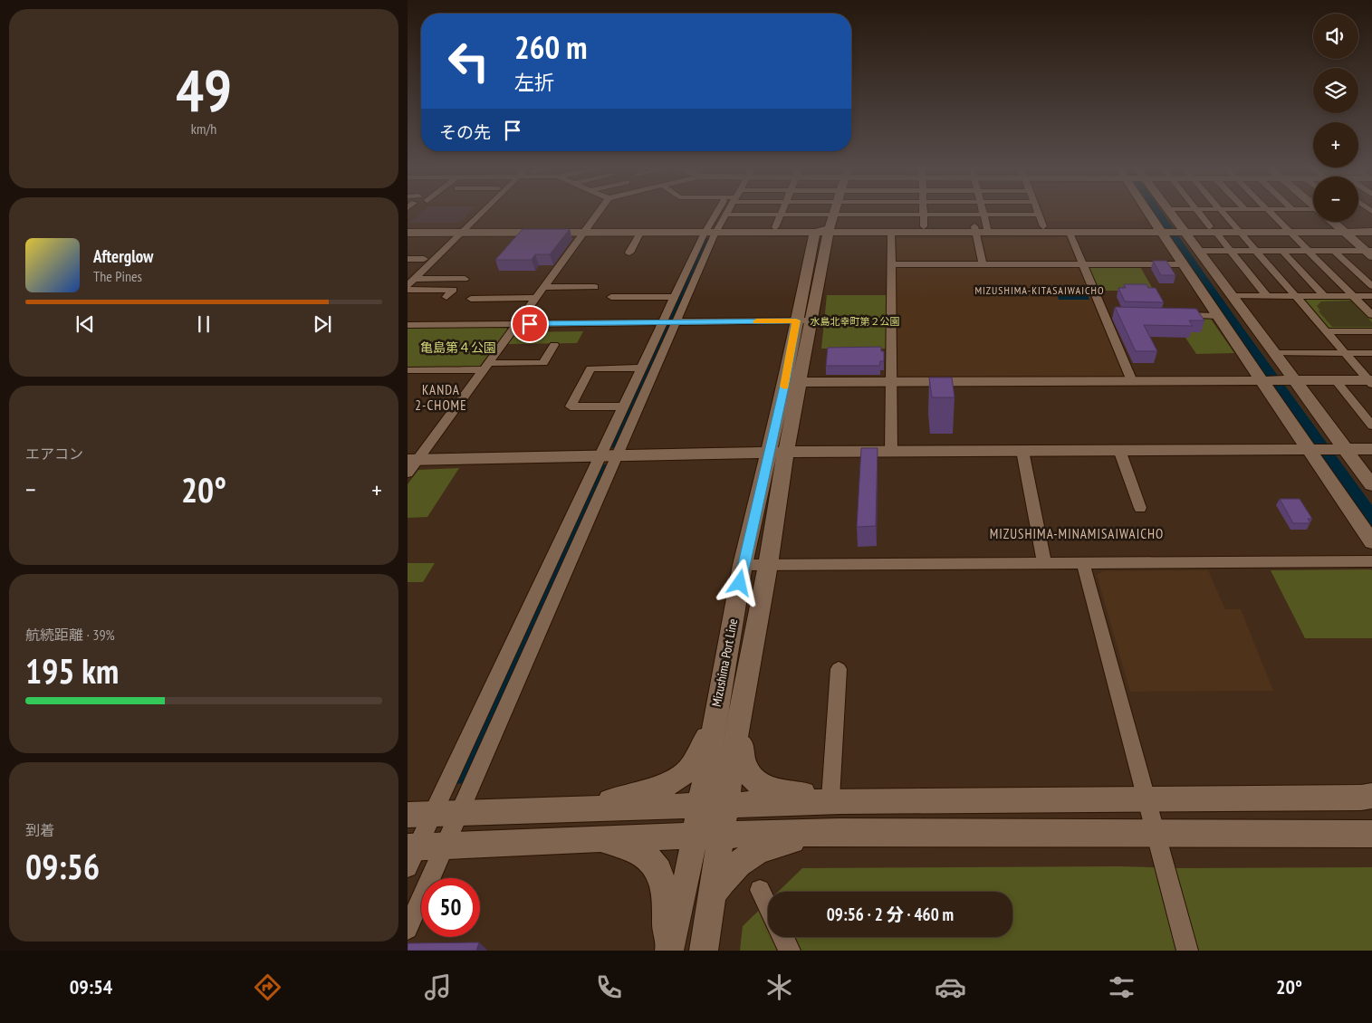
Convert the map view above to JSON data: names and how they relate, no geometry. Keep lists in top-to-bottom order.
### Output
{
  "streets": {
    "street": ["Mizushima Port Line"]
  },
  "districts": ["MIZUSHIMA-KITASAIWAICHO", "KANDA 2-CHOME", "MIZUSHIMA-MINAMISAIWAICHO"],
  "parks": ["水島北幸町第２公園", "亀島第４公園"],
  "page": {
    "tile": [
      ["49", "km/h"],
      "エアコン",
      ["航続距離 · 39%", "195 km"],
      ["到着", "09:56"]
    ],
    "map_buttons": ["+", "−"],
    "turn": ["260 m", "左折"],
    "then": "その先",
    "song": ["Afterglow", "The Pines"],
    "heat": ["−", "20°", "+"],
    "limit": "50",
    "trip": "09:56 · 2 分 · 460 m",
    "tabs": ["09:54", "20°"]
  }
}
